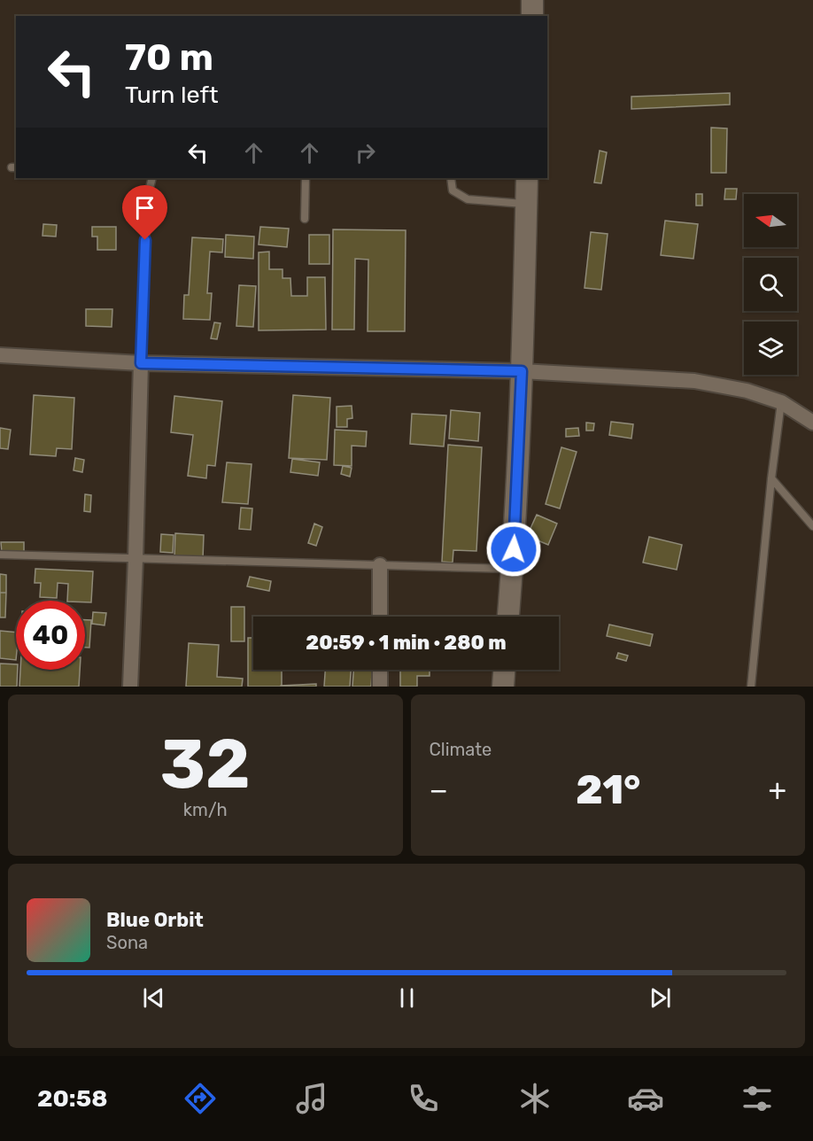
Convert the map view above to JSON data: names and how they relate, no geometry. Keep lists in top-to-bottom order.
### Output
{
  "north": "left",
  "page": {
    "turn": ["70 m", "Turn left"],
    "limit": "40",
    "trip": "20:59 · 1 min · 280 m",
    "tile": [
      ["32", "km/h"],
      "Climate"
    ],
    "heat": ["−", "21°", "+"],
    "song": ["Blue Orbit", "Sona"],
    "tabs": "20:58"
  }
}
